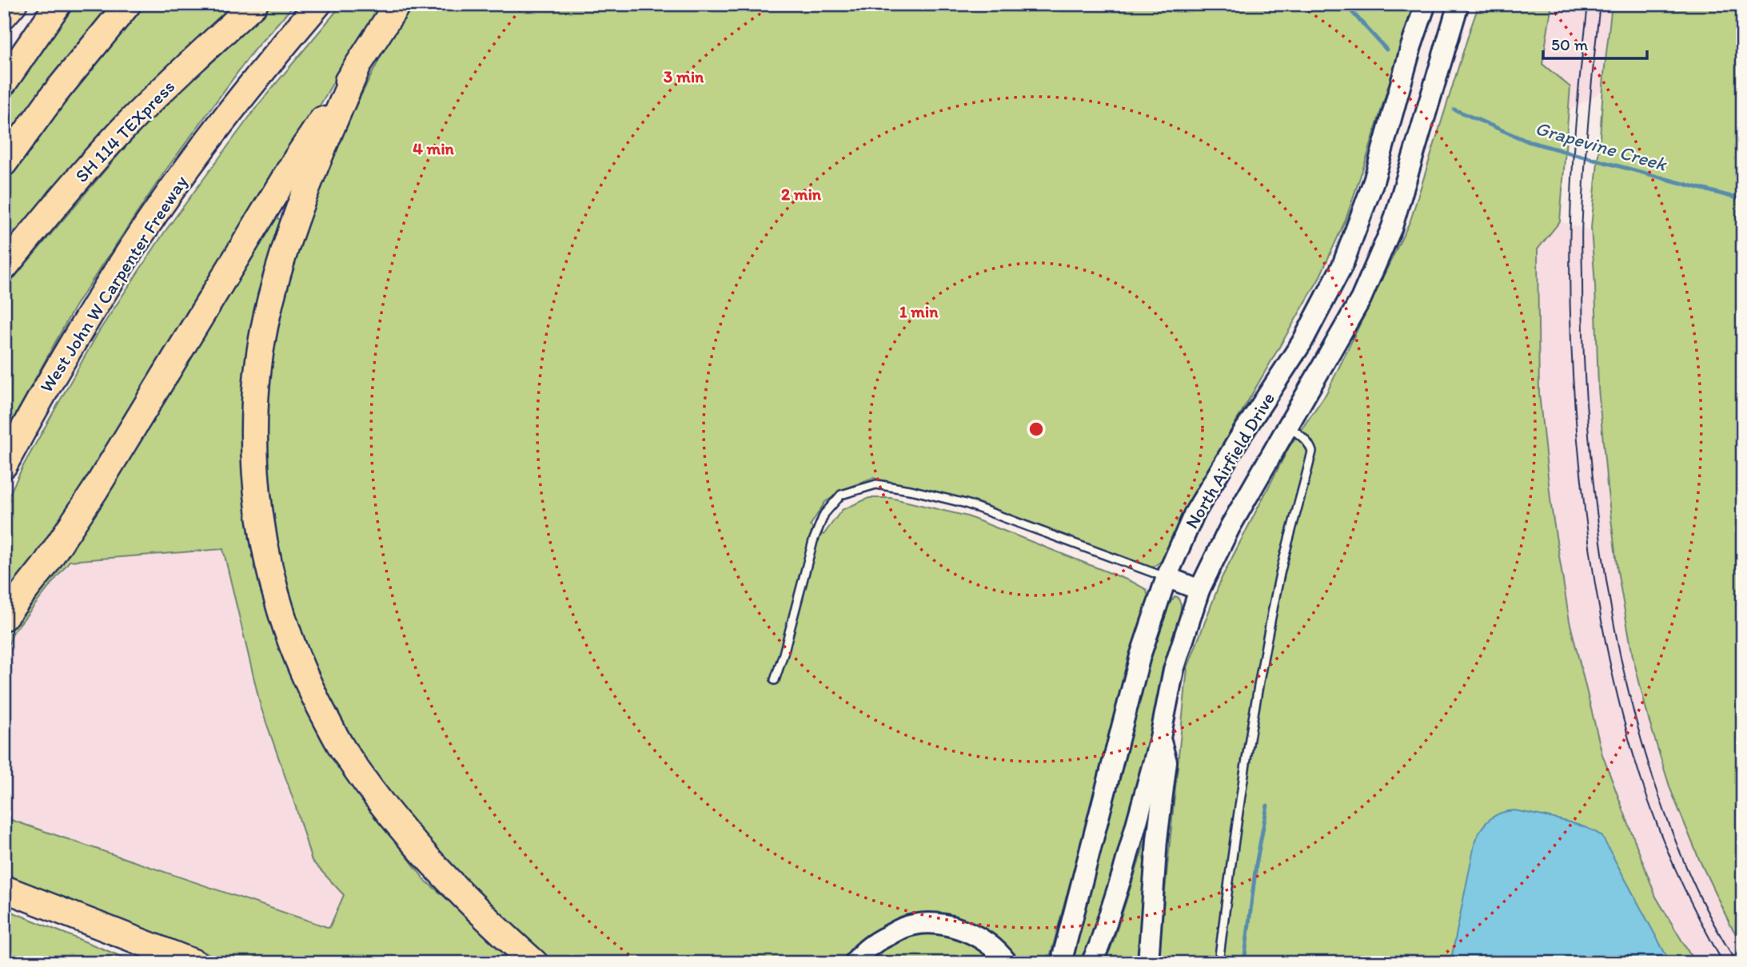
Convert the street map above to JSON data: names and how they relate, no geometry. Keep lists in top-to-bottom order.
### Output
{
  "streets": {
    "highway": ["SH 114 TEXpress", "West John W Carpenter Freeway"],
    "main road": ["North Airfield Drive"]
  },
  "water": ["Grapevine Creek"],
  "scale_bar": "50 m",
  "rings": [
    "3 min",
    "4 min",
    "2 min",
    "1 min"
  ]
}
